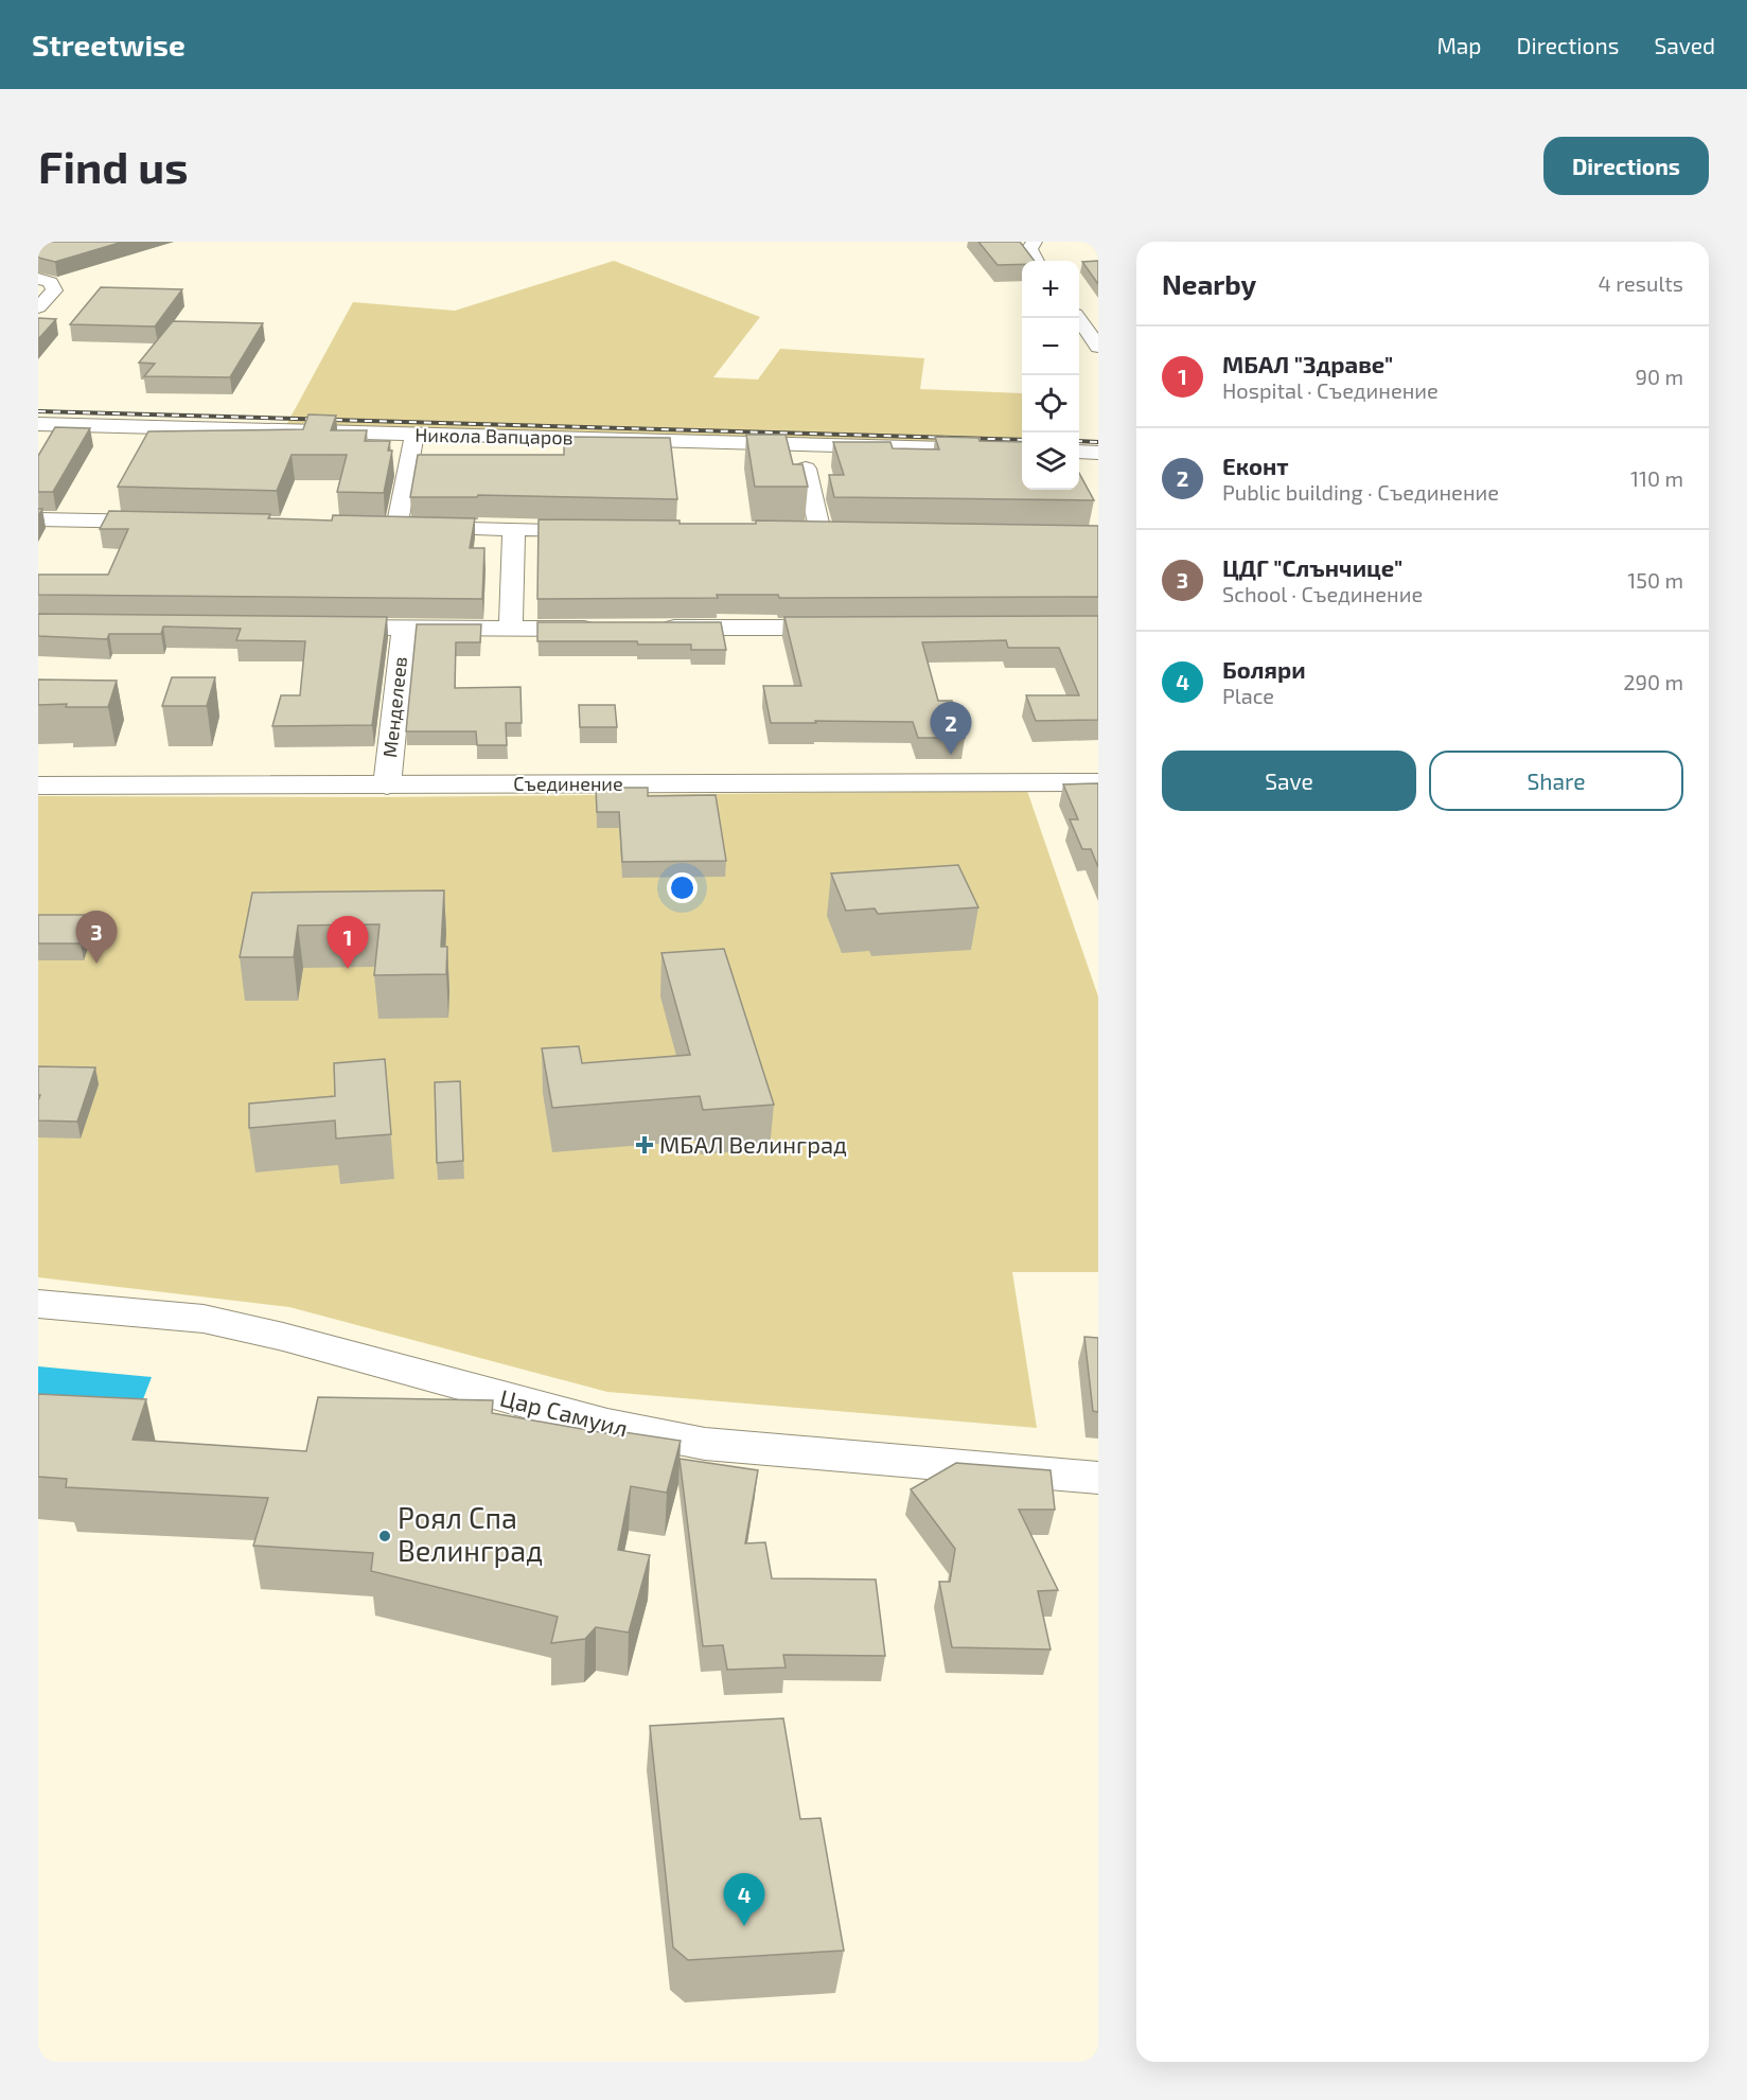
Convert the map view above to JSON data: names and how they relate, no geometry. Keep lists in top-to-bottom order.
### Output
{
  "streets": {
    "street": [
      "Никола Вапцаров",
      "Менделеев",
      "Съединение",
      "Цар Самуил"
    ]
  },
  "crossings": [
    ["Менделеев", "Съединение"]
  ],
  "places": {
    "health": ["МБАЛ Велинград"],
    "other": ["Роял Спа Велинград"]
  },
  "page": {
    "header": "Streetwise",
    "nav": ["Map", "Directions", "Saved"],
    "buttons": [
      "Directions",
      ["Save", "Share"]
    ],
    "title": "Find us",
    "heading": ["Nearby", "4 results"],
    "map_buttons": ["+", "−"],
    "list": [
      {
        "mark": "1",
        "name": "МБАЛ \"Здраве\"",
        "note": "Hospital · Съединение",
        "value": "90 m"
      },
      {
        "mark": "2",
        "name": "Еконт",
        "note": "Public building · Съединение",
        "value": "110 m"
      },
      {
        "mark": "3",
        "name": "ЦДГ \"Слънчице\"",
        "note": "School · Съединение",
        "value": "150 m"
      },
      {
        "mark": "4",
        "name": "Боляри",
        "note": "Place",
        "value": "290 m"
      }
    ],
    "pins": [
      "2",
      "3",
      "1",
      "4"
    ]
  }
}
